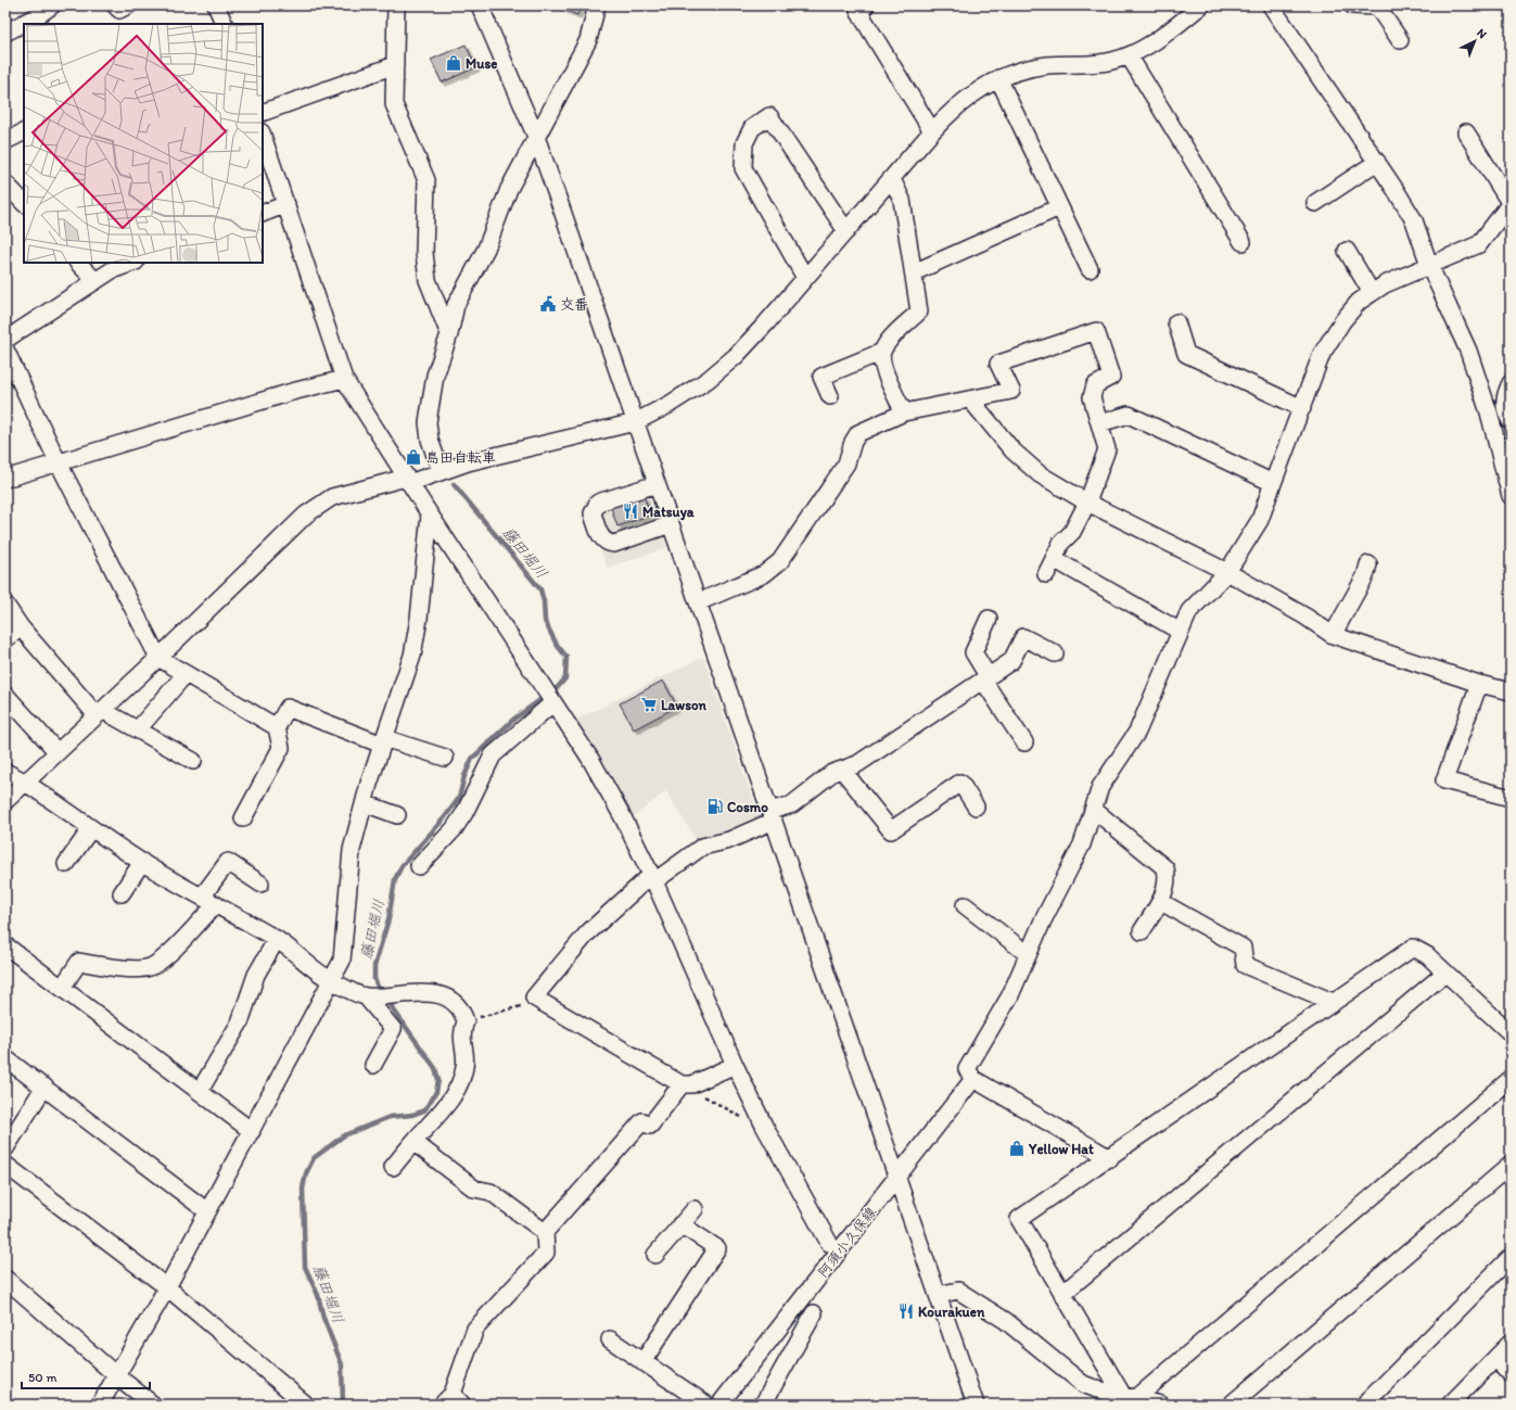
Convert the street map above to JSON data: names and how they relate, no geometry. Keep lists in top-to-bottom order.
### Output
{
  "streets": {
    "street": ["阿須小久保線"]
  },
  "water": ["藤田堀川"],
  "places": {
    "shop": ["Muse", "島田自転車", "Yellow Hat"],
    "public building": ["交番"],
    "restaurant": ["Matsuya", "Kourakuen"],
    "supermarket": ["Lawson"],
    "fuel station": ["Cosmo"]
  },
  "scale_bar": "50 m",
  "north": "top right"
}
